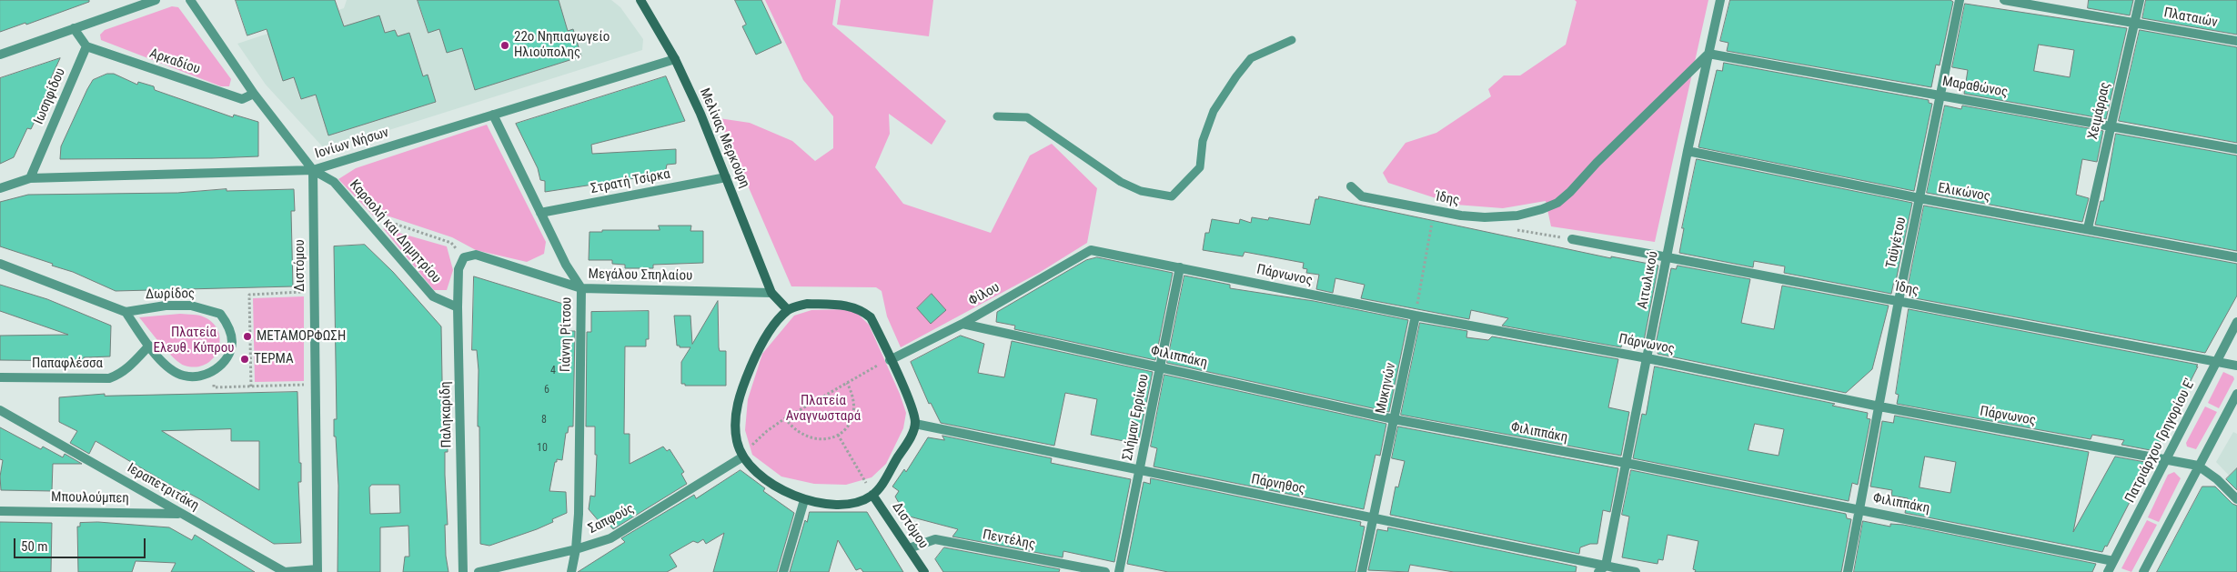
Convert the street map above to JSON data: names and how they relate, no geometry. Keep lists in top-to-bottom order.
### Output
{
  "streets": {
    "street": [
      "Πλαταιών",
      "Αρκαδίου",
      "Μαραθώνος",
      "Ιωσηφίδου",
      "Χειμάρρας",
      "Μελίνας Μερκούρη",
      "Ιονίων Νήσων",
      "Στρατή Τσίρκα",
      "Ελικώνος",
      "Ίδης",
      "Καραολή και Δημητρίου",
      "Ταϋγέτου",
      "Διστόμου",
      "Μεγάλου Σπηλαίου",
      "Πάρνωνος",
      "Αιτωλικού",
      "Δωρίδος",
      "Φίλου",
      "Γιάννη Ρίτσου",
      "Φιλιππάκη",
      "Παπαφλέσσα",
      "Μυκηνών",
      "Παληκαρίδη",
      "Σλήμαν Ερρίκου",
      "Πατριάρχου Γρηγορίου Ε'",
      "Πάρνηθος",
      "Ιεραπετριτάκη",
      "Μπουλούμπεη",
      "Σαπφούς",
      "Πεντέλης"
    ]
  },
  "crossings": [
    ["Πλαταιών", "Χειμάρρας"],
    ["Αρκαδίου", "Ιωσηφίδου"],
    ["Μαραθώνος", "Χειμάρρας"],
    ["Μαραθώνος", "Ίδης"],
    ["Μαραθώνος", "Ταϋγέτου"],
    ["Μαραθώνος", "Αιτωλικού"],
    ["Ιωσηφίδου", "Ιονίων Νήσων"],
    ["Χειμάρρας", "Ελικώνος"],
    ["Μελίνας Μερκούρη", "Ιονίων Νήσων"],
    ["Μελίνας Μερκούρη", "Στρατή Τσίρκα"],
    ["Μελίνας Μερκούρη", "Μεγάλου Σπηλαίου"],
    ["Ιονίων Νήσων", "Καραολή και Δημητρίου"],
    ["Ιονίων Νήσων", "Διστόμου"],
    ["Ιονίων Νήσων", "Γιάννη Ρίτσου"],
    ["Στρατή Τσίρκα", "Γιάννη Ρίτσου"],
    ["Ελικώνος", "Ταϋγέτου"],
    ["Ελικώνος", "Αιτωλικού"],
    ["Ίδης", "Ταϋγέτου"],
    ["Ίδης", "Αιτωλικού"],
    ["Ίδης", "Πατριάρχου Γρηγορίου Ε'"],
    ["Καραολή και Δημητρίου", "Διστόμου"],
    ["Καραολή και Δημητρίου", "Παληκαρίδη"],
    ["Ταϋγέτου", "Πάρνωνος"],
    ["Ταϋγέτου", "Φιλιππάκη"],
    ["Διστόμου", "Ιεραπετριτάκη"],
    ["Διστόμου", "Πεντέλης"],
    ["Μεγάλου Σπηλαίου", "Γιάννη Ρίτσου"],
    ["Μεγάλου Σπηλαίου", "Παληκαρίδη"],
    ["Πάρνωνος", "Αιτωλικού"],
    ["Πάρνωνος", "Φίλου"],
    ["Πάρνωνος", "Μυκηνών"],
    ["Πάρνωνος", "Σλήμαν Ερρίκου"],
    ["Πάρνωνος", "Πατριάρχου Γρηγορίου Ε'"],
    ["Αιτωλικού", "Φιλιππάκη"],
    ["Αιτωλικού", "Πάρνηθος"],
    ["Φίλου", "Φιλιππάκη"],
    ["Γιάννη Ρίτσου", "Σαπφούς"],
    ["Φιλιππάκη", "Μυκηνών"],
    ["Φιλιππάκη", "Σλήμαν Ερρίκου"],
    ["Φιλιππάκη", "Πατριάρχου Γρηγορίου Ε'"],
    ["Μυκηνών", "Πάρνηθος"],
    ["Σλήμαν Ερρίκου", "Πάρνηθος"],
    ["Ιεραπετριτάκη", "Μπουλούμπεη"]
  ],
  "parks": ["Πλατεία Ελευθ. Κύπρου", "Πλατεία Αναγνωσταρά"],
  "places": ["22ο Νηπιαγωγείο Ηλιούπολης", "ΜΕΤΑΜΟΡΦΩΣΗ", "ΤΕΡΜΑ"],
  "house_numbers": [
    "4",
    "6",
    "8",
    "10"
  ],
  "scale_bar": "50 m"
}
